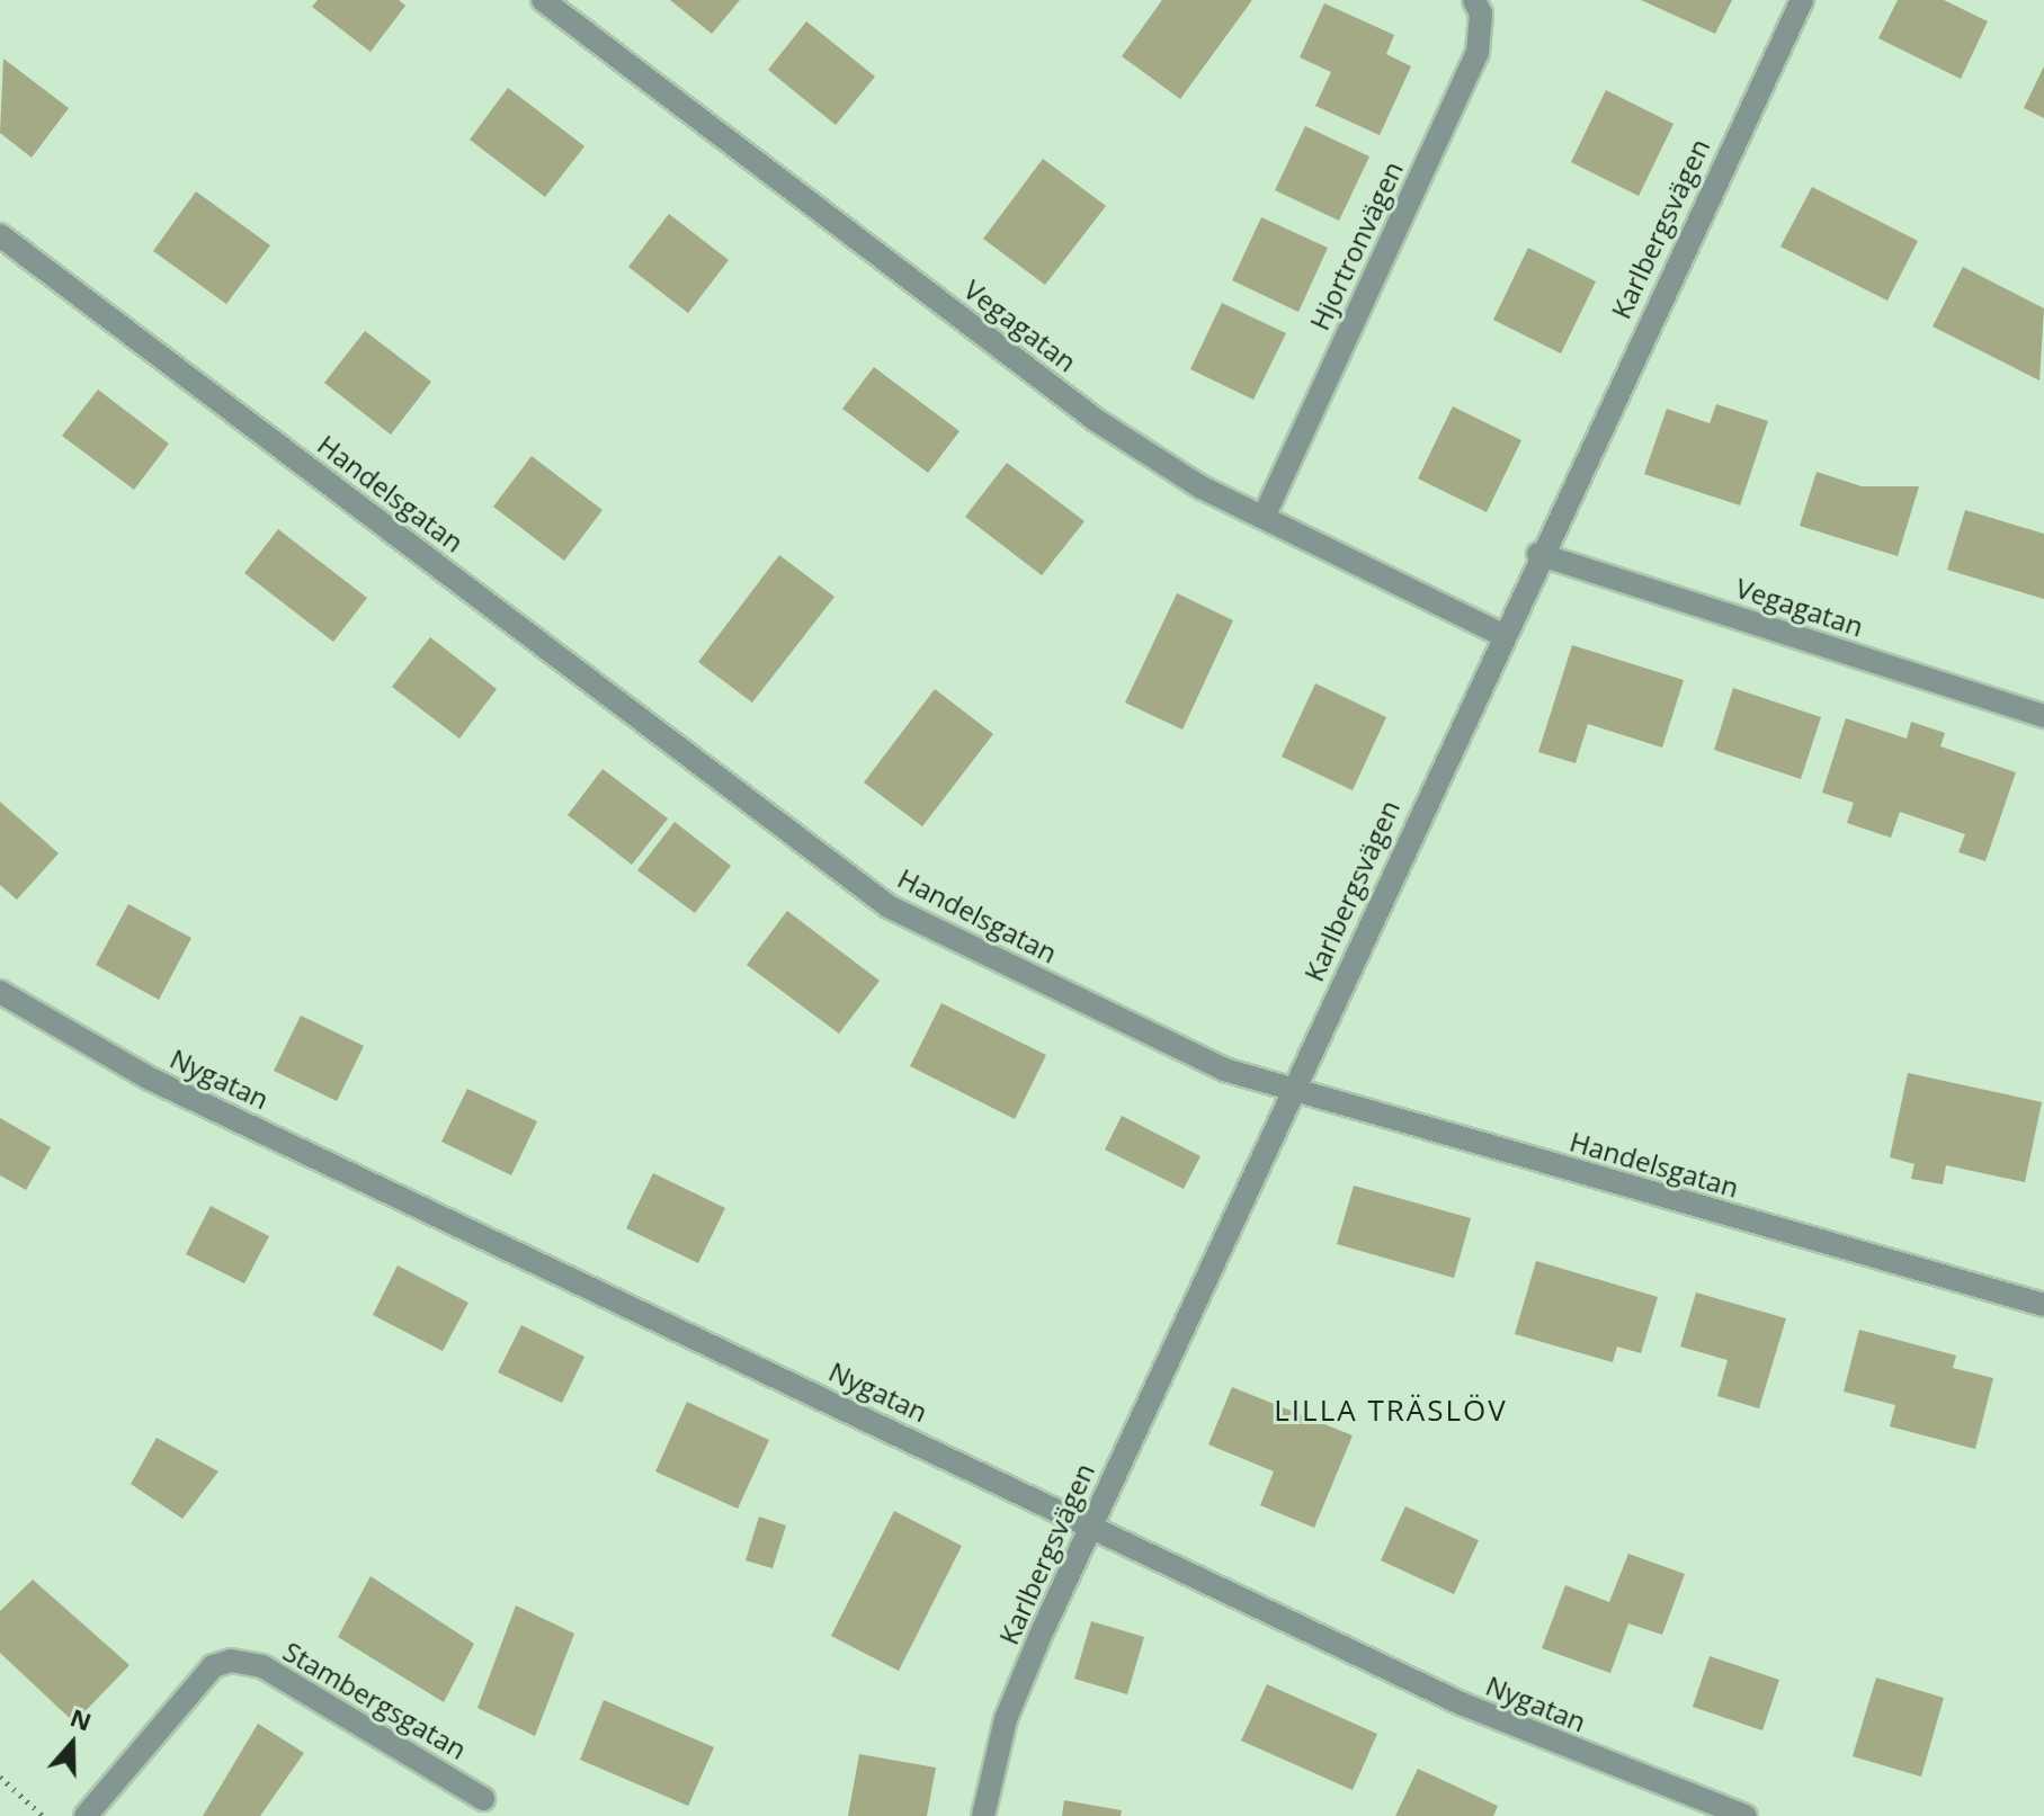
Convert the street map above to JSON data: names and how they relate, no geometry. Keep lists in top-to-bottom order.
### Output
{
  "streets": {
    "street": [
      "Karlbergsvägen",
      "Hjortronvägen",
      "Vegagatan",
      "Handelsgatan",
      "Nygatan",
      "Stambergsgatan"
    ]
  },
  "crossings": [
    ["Karlbergsvägen", "Vegagatan"],
    ["Karlbergsvägen", "Handelsgatan"],
    ["Karlbergsvägen", "Nygatan"],
    ["Hjortronvägen", "Vegagatan"]
  ],
  "districts": ["LILLA TRÄSLÖV"],
  "north": "top"
}
